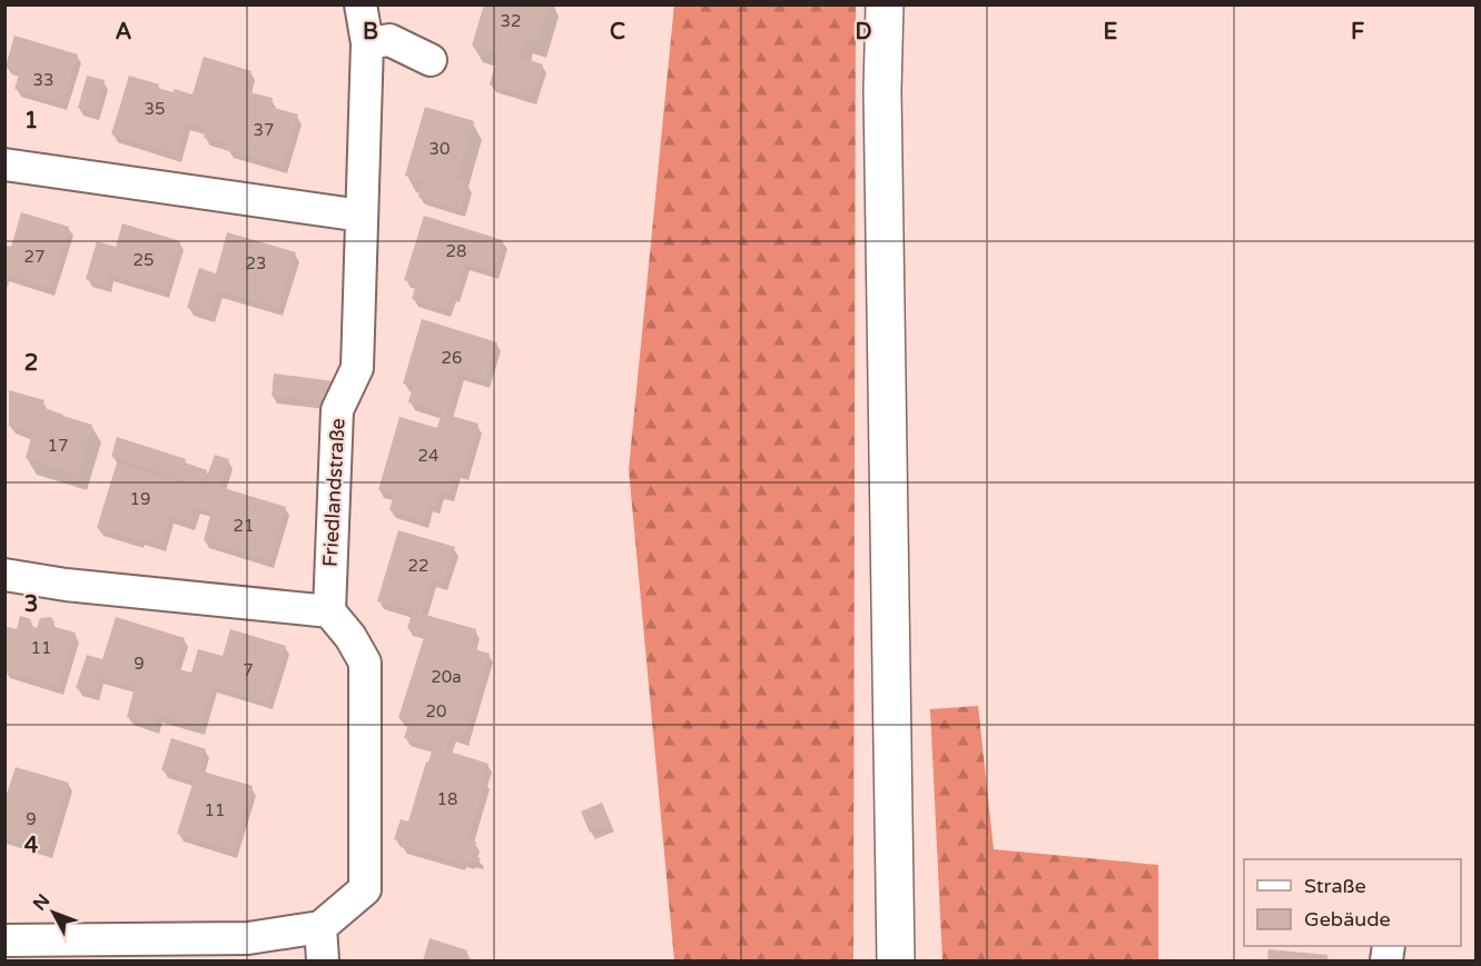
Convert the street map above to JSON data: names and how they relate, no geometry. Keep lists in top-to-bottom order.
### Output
{
  "streets": {
    "street": ["Friedlandstraße"]
  },
  "house_numbers": [
    "32",
    "33",
    "35",
    "37",
    "30",
    "28",
    "27",
    "25",
    "23",
    "26",
    "17",
    "24",
    "19",
    "21",
    "22",
    "11",
    "9",
    "7",
    "20a",
    "20",
    "18",
    "11",
    "9"
  ],
  "legend": ["Straße", "Gebäude"],
  "north": "top left",
  "grid": {
    "columns": [
      "A",
      "B",
      "C",
      "D",
      "E",
      "F"
    ],
    "rows": [
      "1",
      "2",
      "3",
      "4"
    ]
  }
}
